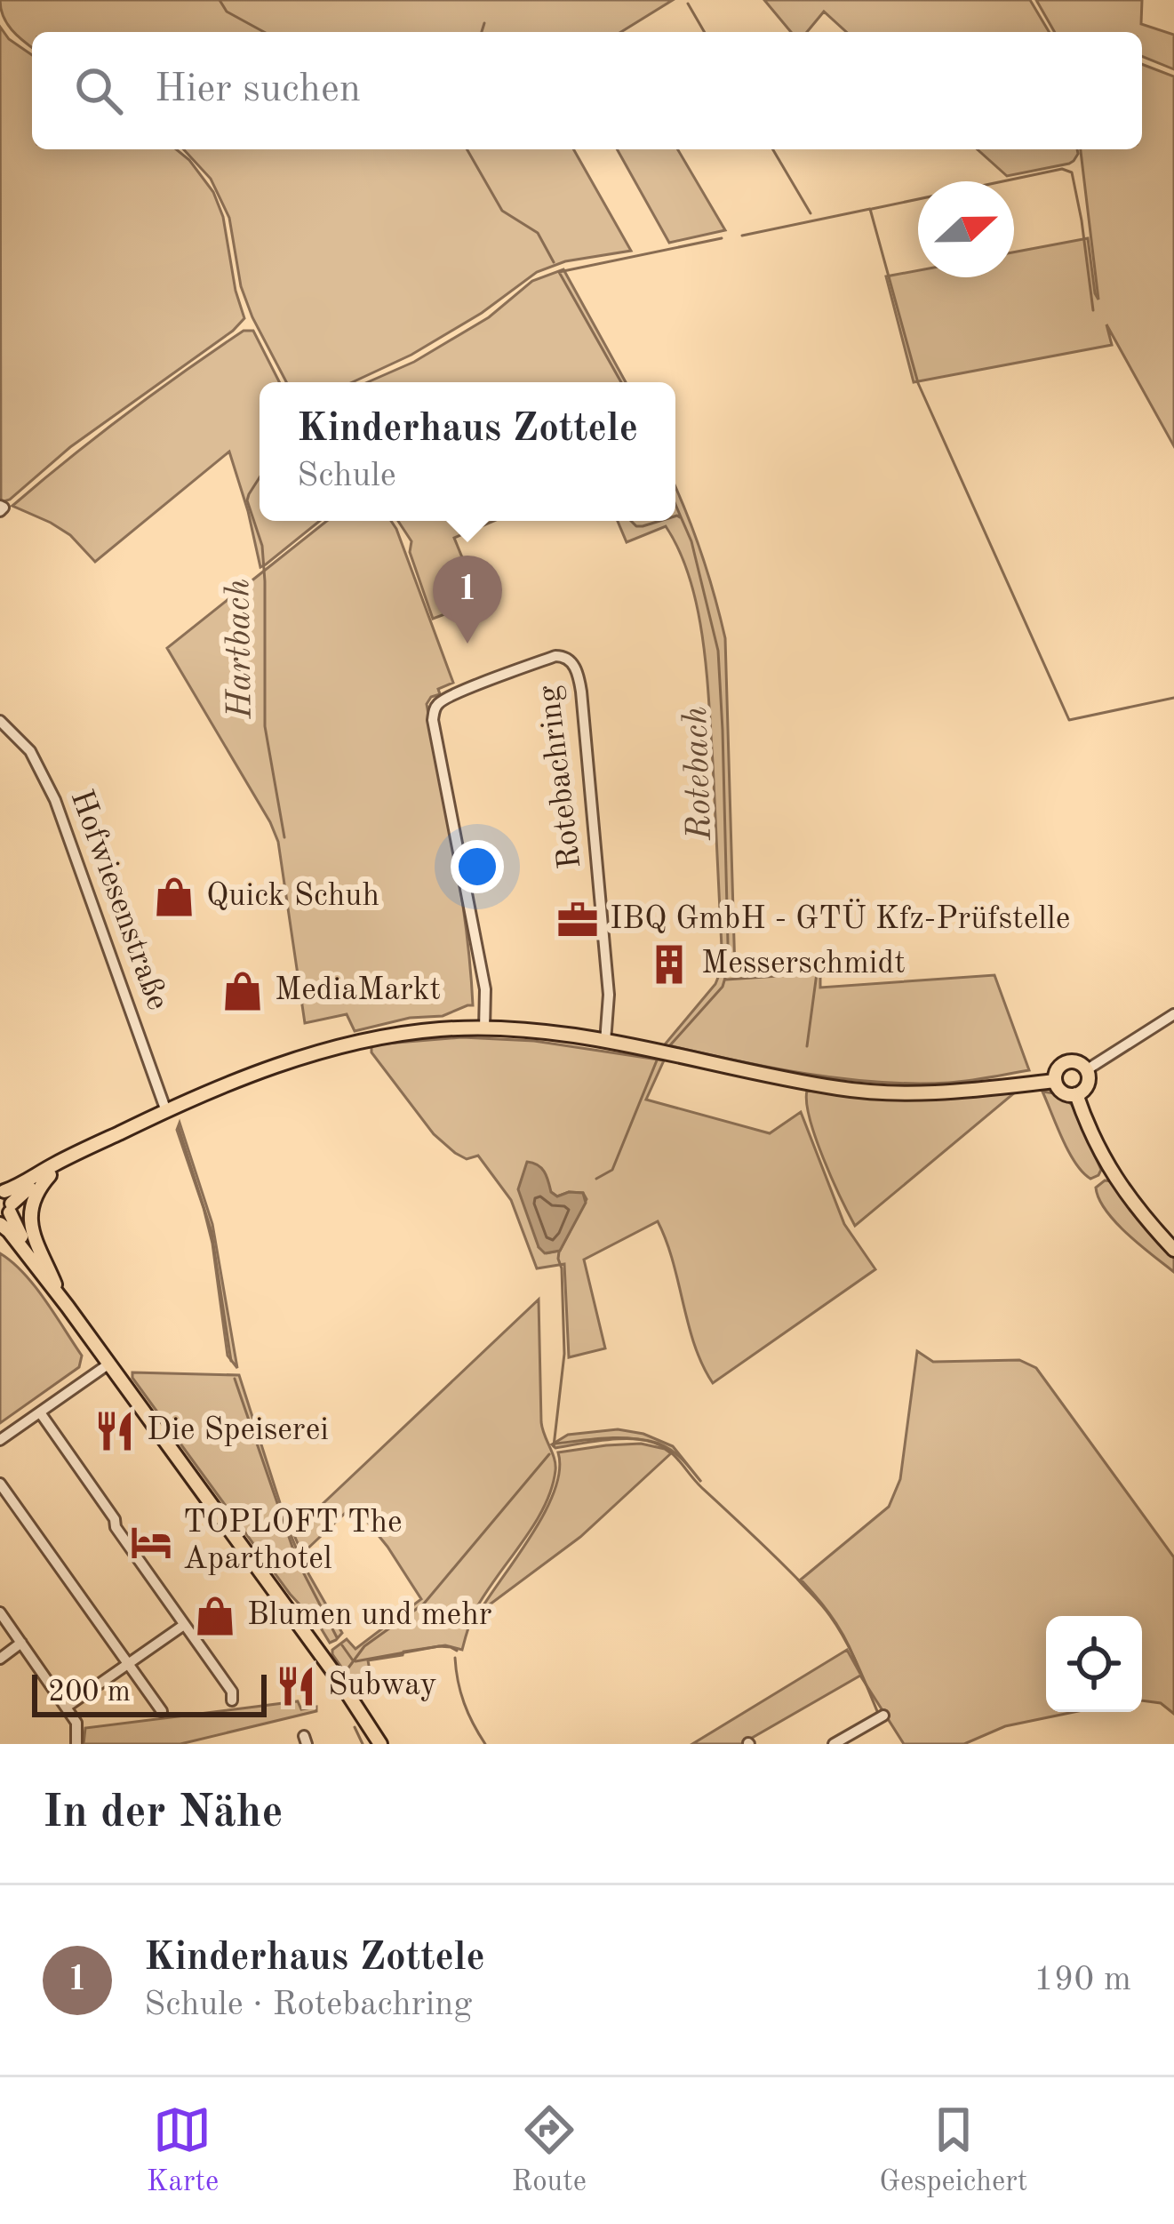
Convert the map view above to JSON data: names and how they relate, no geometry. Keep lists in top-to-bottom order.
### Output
{
  "streets": {
    "street": ["Rotebachring", "Hofwiesenstraße"]
  },
  "water": ["Hartbach", "Rotebach"],
  "places": {
    "shop": ["Quick Schuh", "MediaMarkt", "Blumen und mehr"],
    "office": ["IBQ GmbH - GTÜ Kfz-Prüfstelle"],
    "building": ["Messerschmidt"],
    "restaurant": ["Die Speiserei", "Subway"],
    "hotel": ["TOPLOFT The Aparthotel"]
  },
  "scale_bar": "200 m",
  "north": "right",
  "page": {
    "search": "Hier suchen",
    "popup": ["Kinderhaus Zottele", "Schule"],
    "pins": "1",
    "scale": "200 m",
    "heading": "In der Nähe",
    "list": [
      {
        "mark": "1",
        "name": "Kinderhaus Zottele",
        "note": "Schule · Rotebachring",
        "value": "190 m"
      }
    ],
    "nav": ["Karte", "Route", "Gespeichert"]
  }
}
